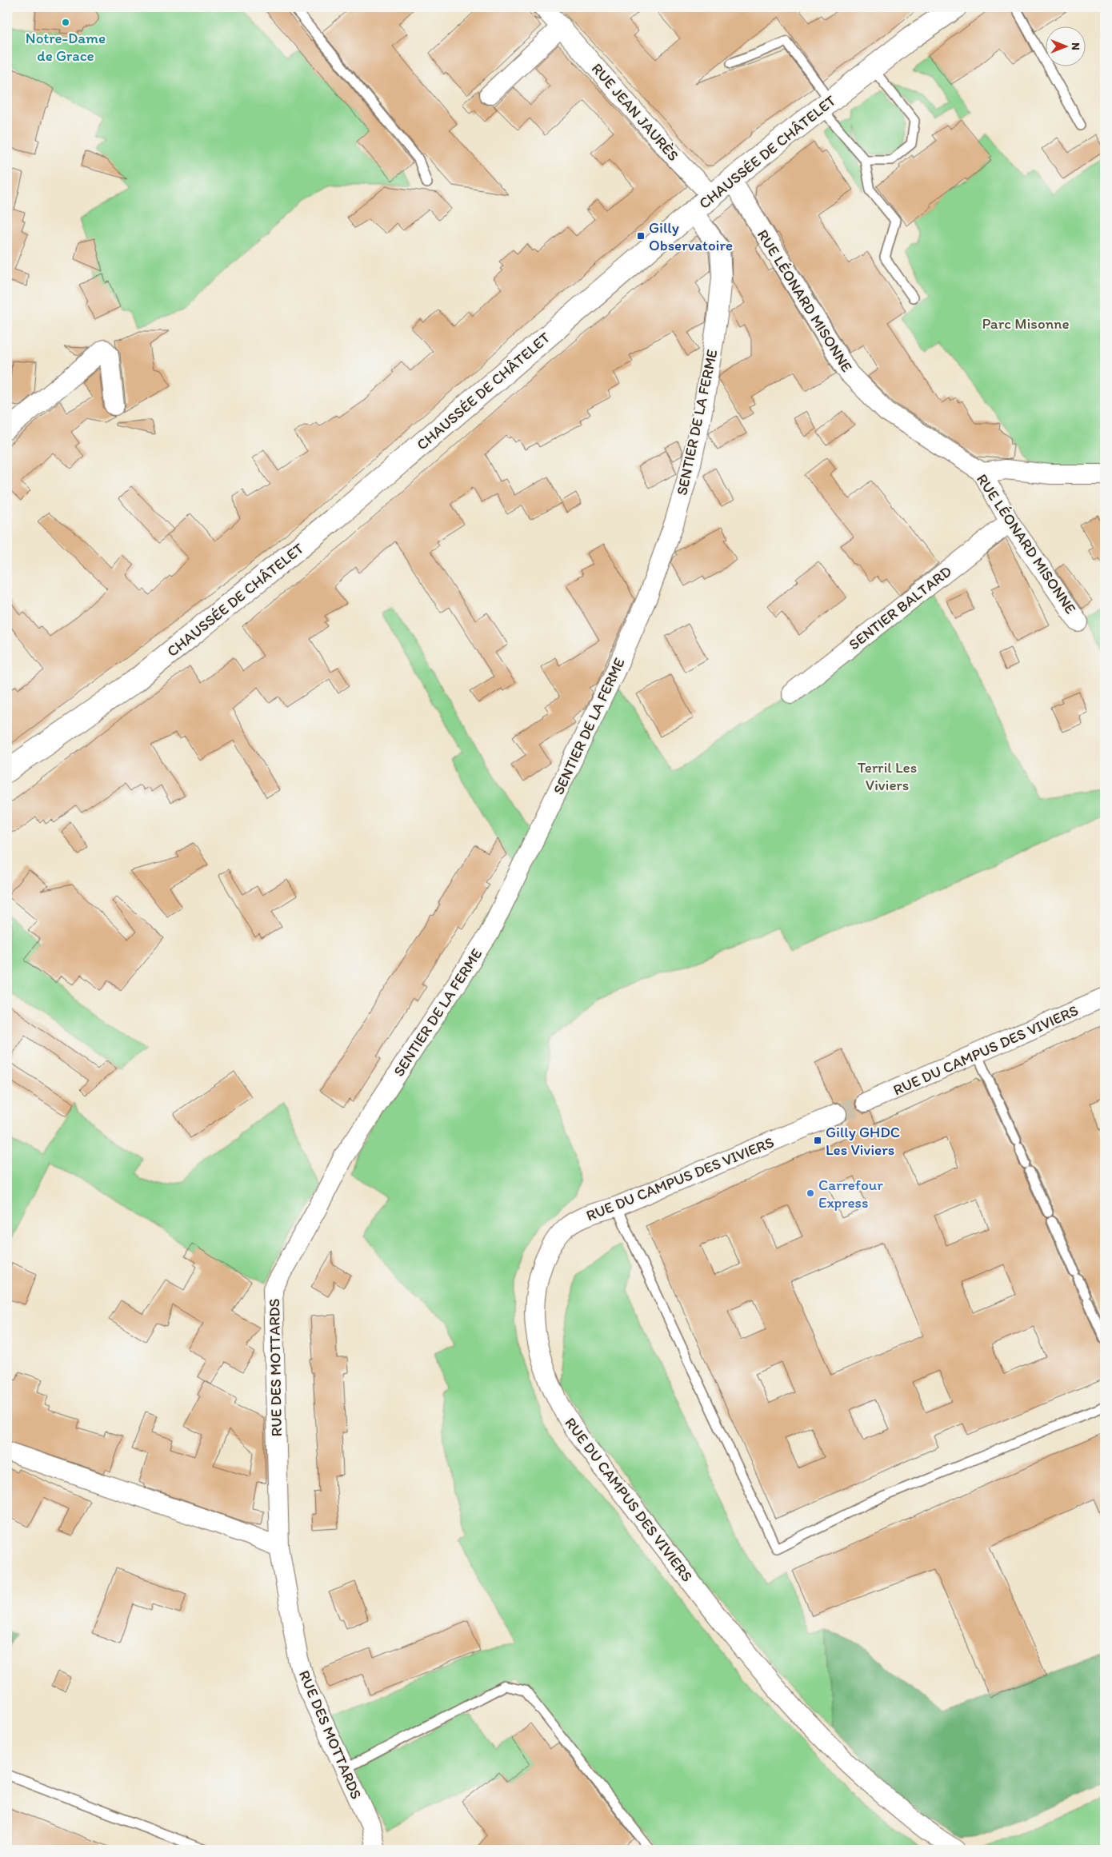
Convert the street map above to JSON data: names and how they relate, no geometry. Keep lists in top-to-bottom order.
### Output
{
  "streets": {
    "main road": ["CHAUSSÉE DE CHÂTELET"],
    "street": [
      "RUE JEAN JAURÈS",
      "RUE LÉONARD MISONNE",
      "SENTIER DE LA FERME",
      "SENTIER BALTARD",
      "RUE DU CAMPUS DES VIVIERS",
      "RUE DES MOTTARDS"
    ]
  },
  "crossings": [
    ["RUE JEAN JAURÈS", "CHAUSSÉE DE CHÂTELET"],
    ["CHAUSSÉE DE CHÂTELET", "RUE LÉONARD MISONNE"],
    ["CHAUSSÉE DE CHÂTELET", "SENTIER DE LA FERME"],
    ["RUE LÉONARD MISONNE", "SENTIER BALTARD"],
    ["SENTIER DE LA FERME", "RUE DES MOTTARDS"]
  ],
  "parks": ["Parc Misonne", "Terril Les Viviers"],
  "places": {
    "other": ["Notre-Dame de Grace", "Carrefour Express"],
    "transit": ["Gilly Observatoire", "Gilly GHDC Les Viviers"]
  },
  "north": "right"
}
